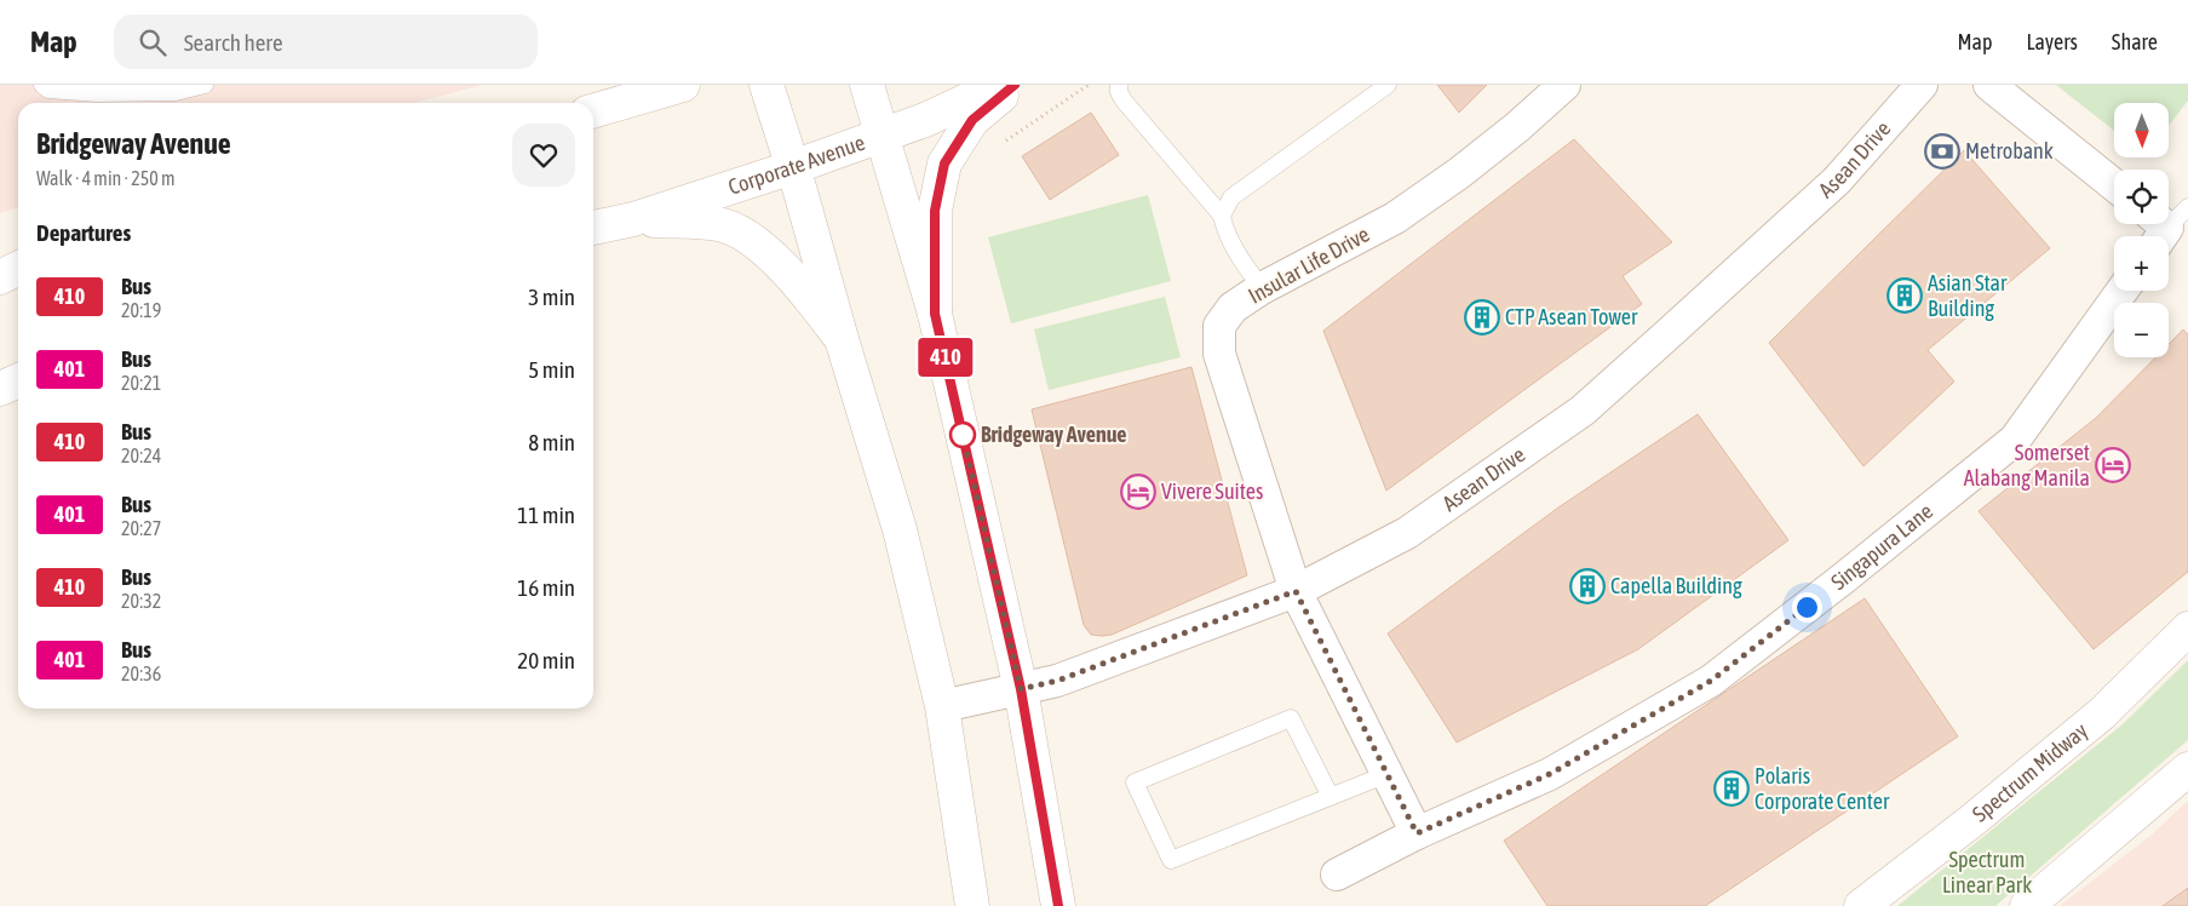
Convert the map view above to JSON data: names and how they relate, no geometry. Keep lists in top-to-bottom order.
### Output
{
  "streets": {
    "street": [
      "Asean Drive",
      "Corporate Avenue",
      "Insular Life Drive",
      "Singapura Lane",
      "Spectrum Midway"
    ]
  },
  "crossings": [
    ["Asean Drive", "Insular Life Drive"]
  ],
  "parks": ["Spectrum Linear Park"],
  "places": {
    "bank": ["Metrobank"],
    "building": [
      "Asian Star Building",
      "CTP Asean Tower",
      "Capella Building",
      "Polaris Corporate Center"
    ],
    "other": ["Bridgeway Avenue"],
    "hotel": ["Somerset Alabang Manila", "Vivere Suites"]
  },
  "lines": ["bus line 410"],
  "north": "bottom",
  "page": {
    "header": "Map",
    "search": "Search here",
    "nav": ["Map", "Layers", "Share"],
    "on_map": "410",
    "map_buttons": ["+", "−"],
    "heading": [
      ["Bridgeway Avenue", "Walk · 4 min · 250 m"],
      "Departures"
    ],
    "list": [
      {
        "mark": "410",
        "name": "Bus",
        "note": "20:19",
        "value": "3 min"
      },
      {
        "mark": "401",
        "name": "Bus",
        "note": "20:21",
        "value": "5 min"
      },
      {
        "mark": "410",
        "name": "Bus",
        "note": "20:24",
        "value": "8 min"
      },
      {
        "mark": "401",
        "name": "Bus",
        "note": "20:27",
        "value": "11 min"
      },
      {
        "mark": "410",
        "name": "Bus",
        "note": "20:32",
        "value": "16 min"
      },
      {
        "mark": "401",
        "name": "Bus",
        "note": "20:36",
        "value": "20 min"
      }
    ]
  }
}
